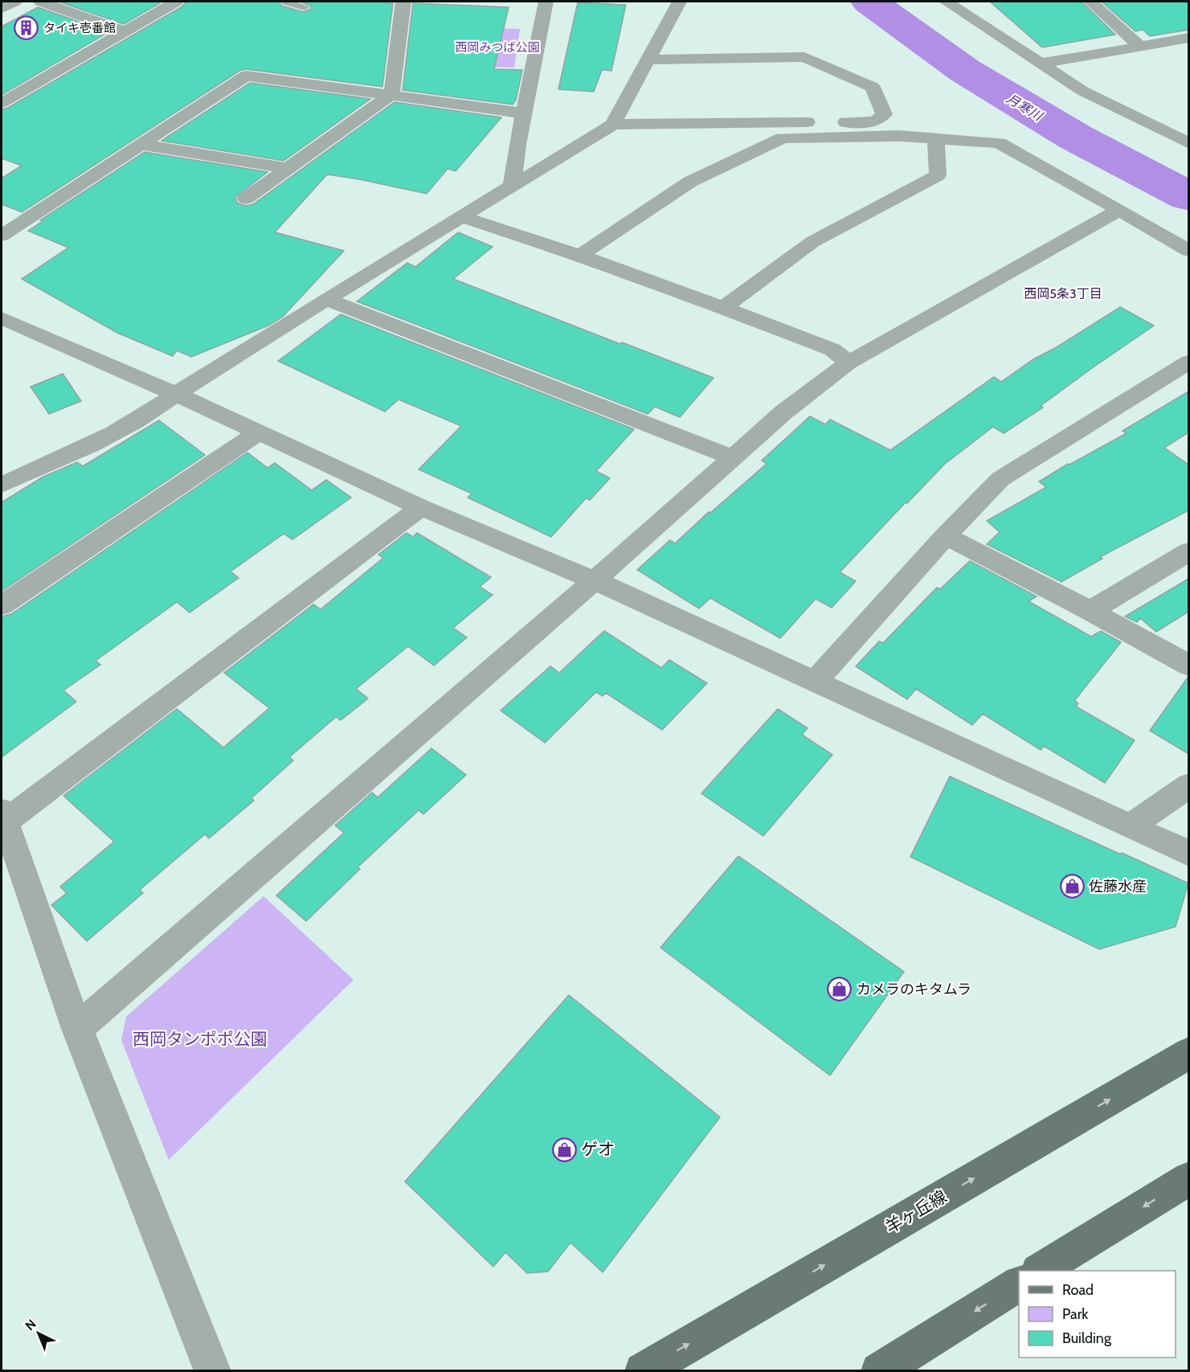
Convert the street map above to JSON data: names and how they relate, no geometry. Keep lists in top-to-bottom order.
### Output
{
  "streets": {
    "main road": ["羊ヶ丘線"]
  },
  "districts": ["西岡5条3丁目"],
  "water": ["月寒川"],
  "parks": ["西岡みつば公園", "西岡タンポポ公園"],
  "places": {
    "building": ["タイキ壱番館"],
    "shop": ["佐藤水産", "カメラのキタムラ", "ゲオ"]
  },
  "legend": ["Road", "Park", "Building"],
  "north": "top left"
}
